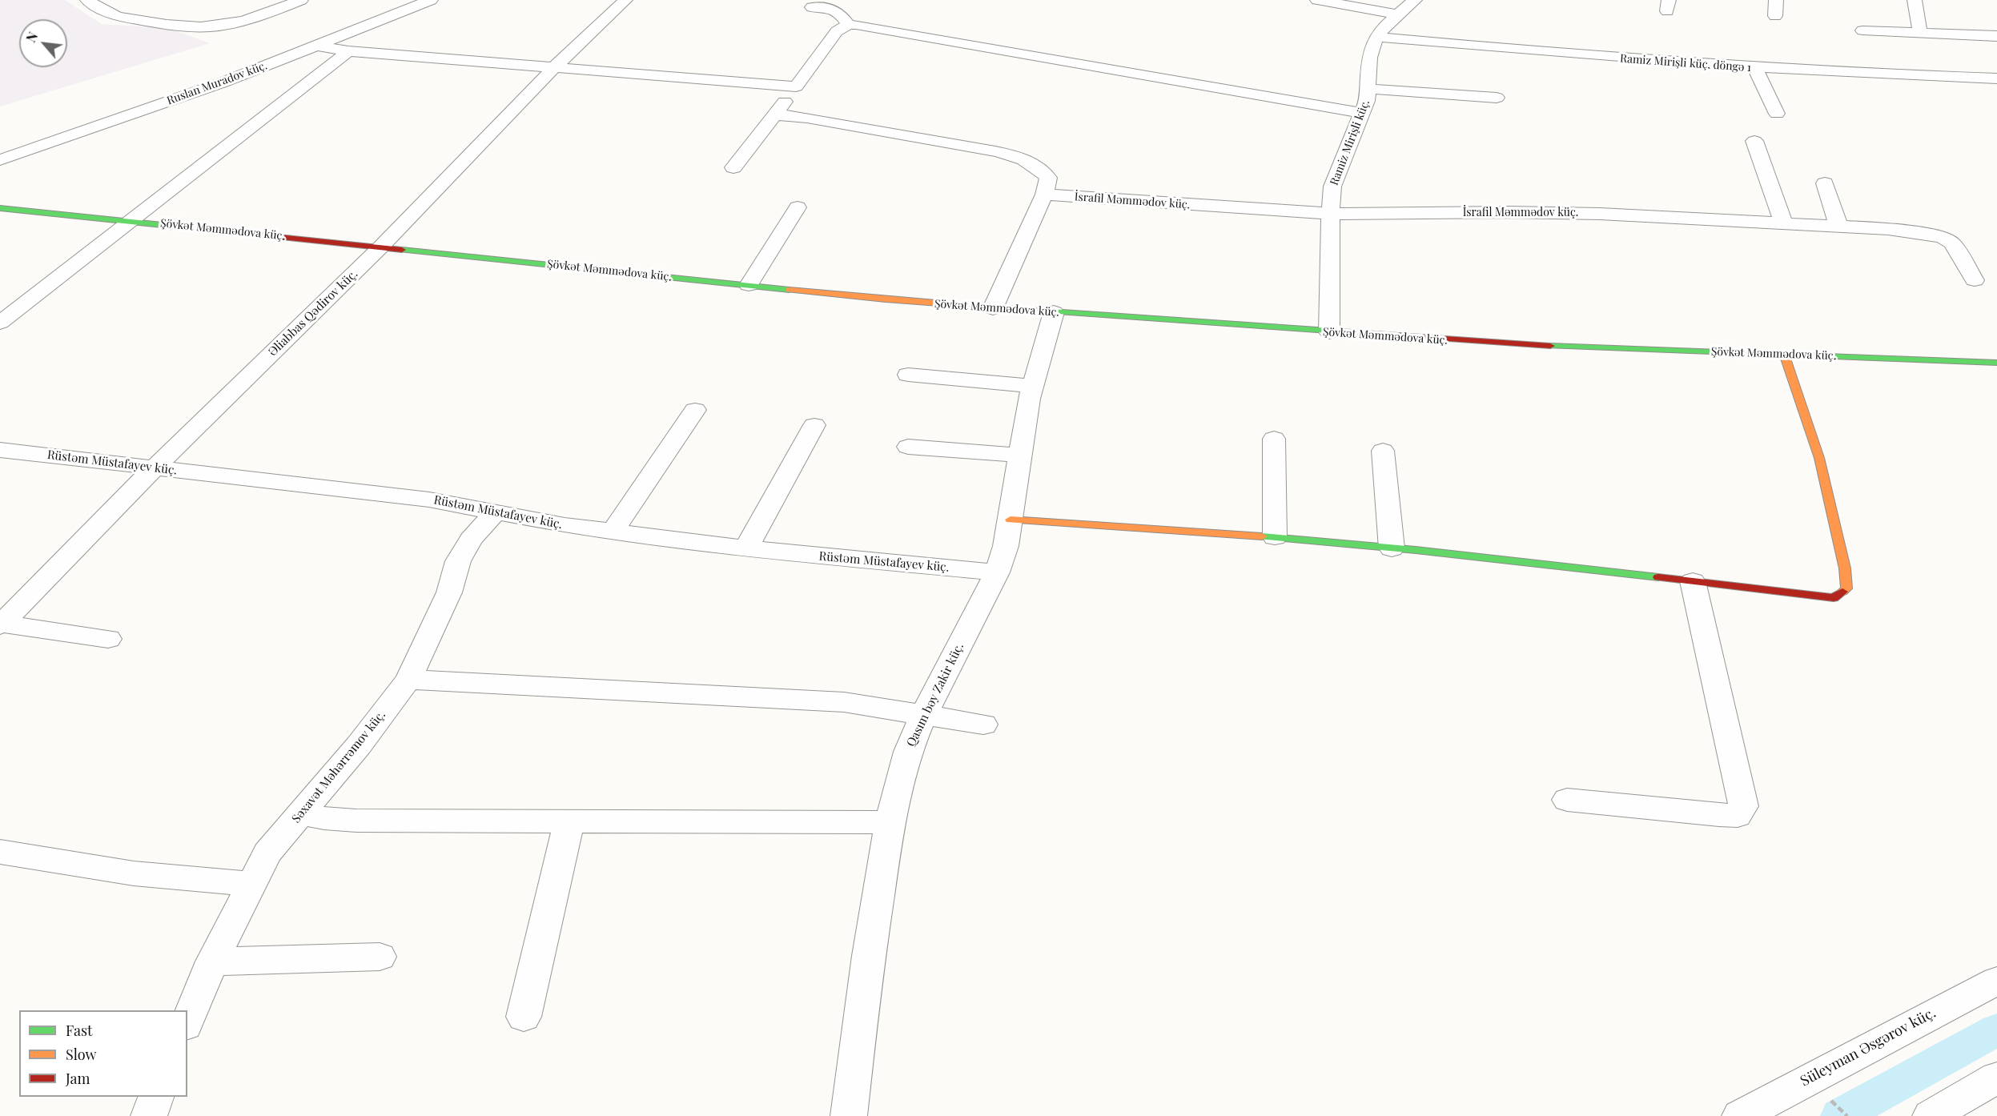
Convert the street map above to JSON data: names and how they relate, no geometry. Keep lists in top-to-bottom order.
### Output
{
  "streets": {
    "street": [
      "Ramiz Mirişli küç. döngə 1",
      "Ruslan Muradov küç.",
      "Ramiz Mirişli küç.",
      "İsrafil Məmmədov küç.",
      "Şövkət Məmmədova küç.",
      "Əliabbas Qədirov küç.",
      "Rüstəm Müstafayev küç.",
      "Qasım bəy Zakir küç.",
      "Səxavət Məhərrəmov küç.",
      "Süleyman Əsgərov küç."
    ]
  },
  "crossings": [
    ["Ramiz Mirişli küç. döngə 1", "Ramiz Mirişli küç."],
    ["Ramiz Mirişli küç.", "İsrafil Məmmədov küç."],
    ["Ramiz Mirişli küç.", "Şövkət Məmmədova küç."],
    ["Şövkət Məmmədova küç.", "Əliabbas Qədirov küç."],
    ["Şövkət Məmmədova küç.", "Qasım bəy Zakir küç."],
    ["Əliabbas Qədirov küç.", "Rüstəm Müstafayev küç."],
    ["Rüstəm Müstafayev küç.", "Qasım bəy Zakir küç."],
    ["Rüstəm Müstafayev küç.", "Səxavət Məhərrəmov küç."]
  ],
  "legend": ["Fast", "Slow", "Jam"],
  "north": "top left"
}
